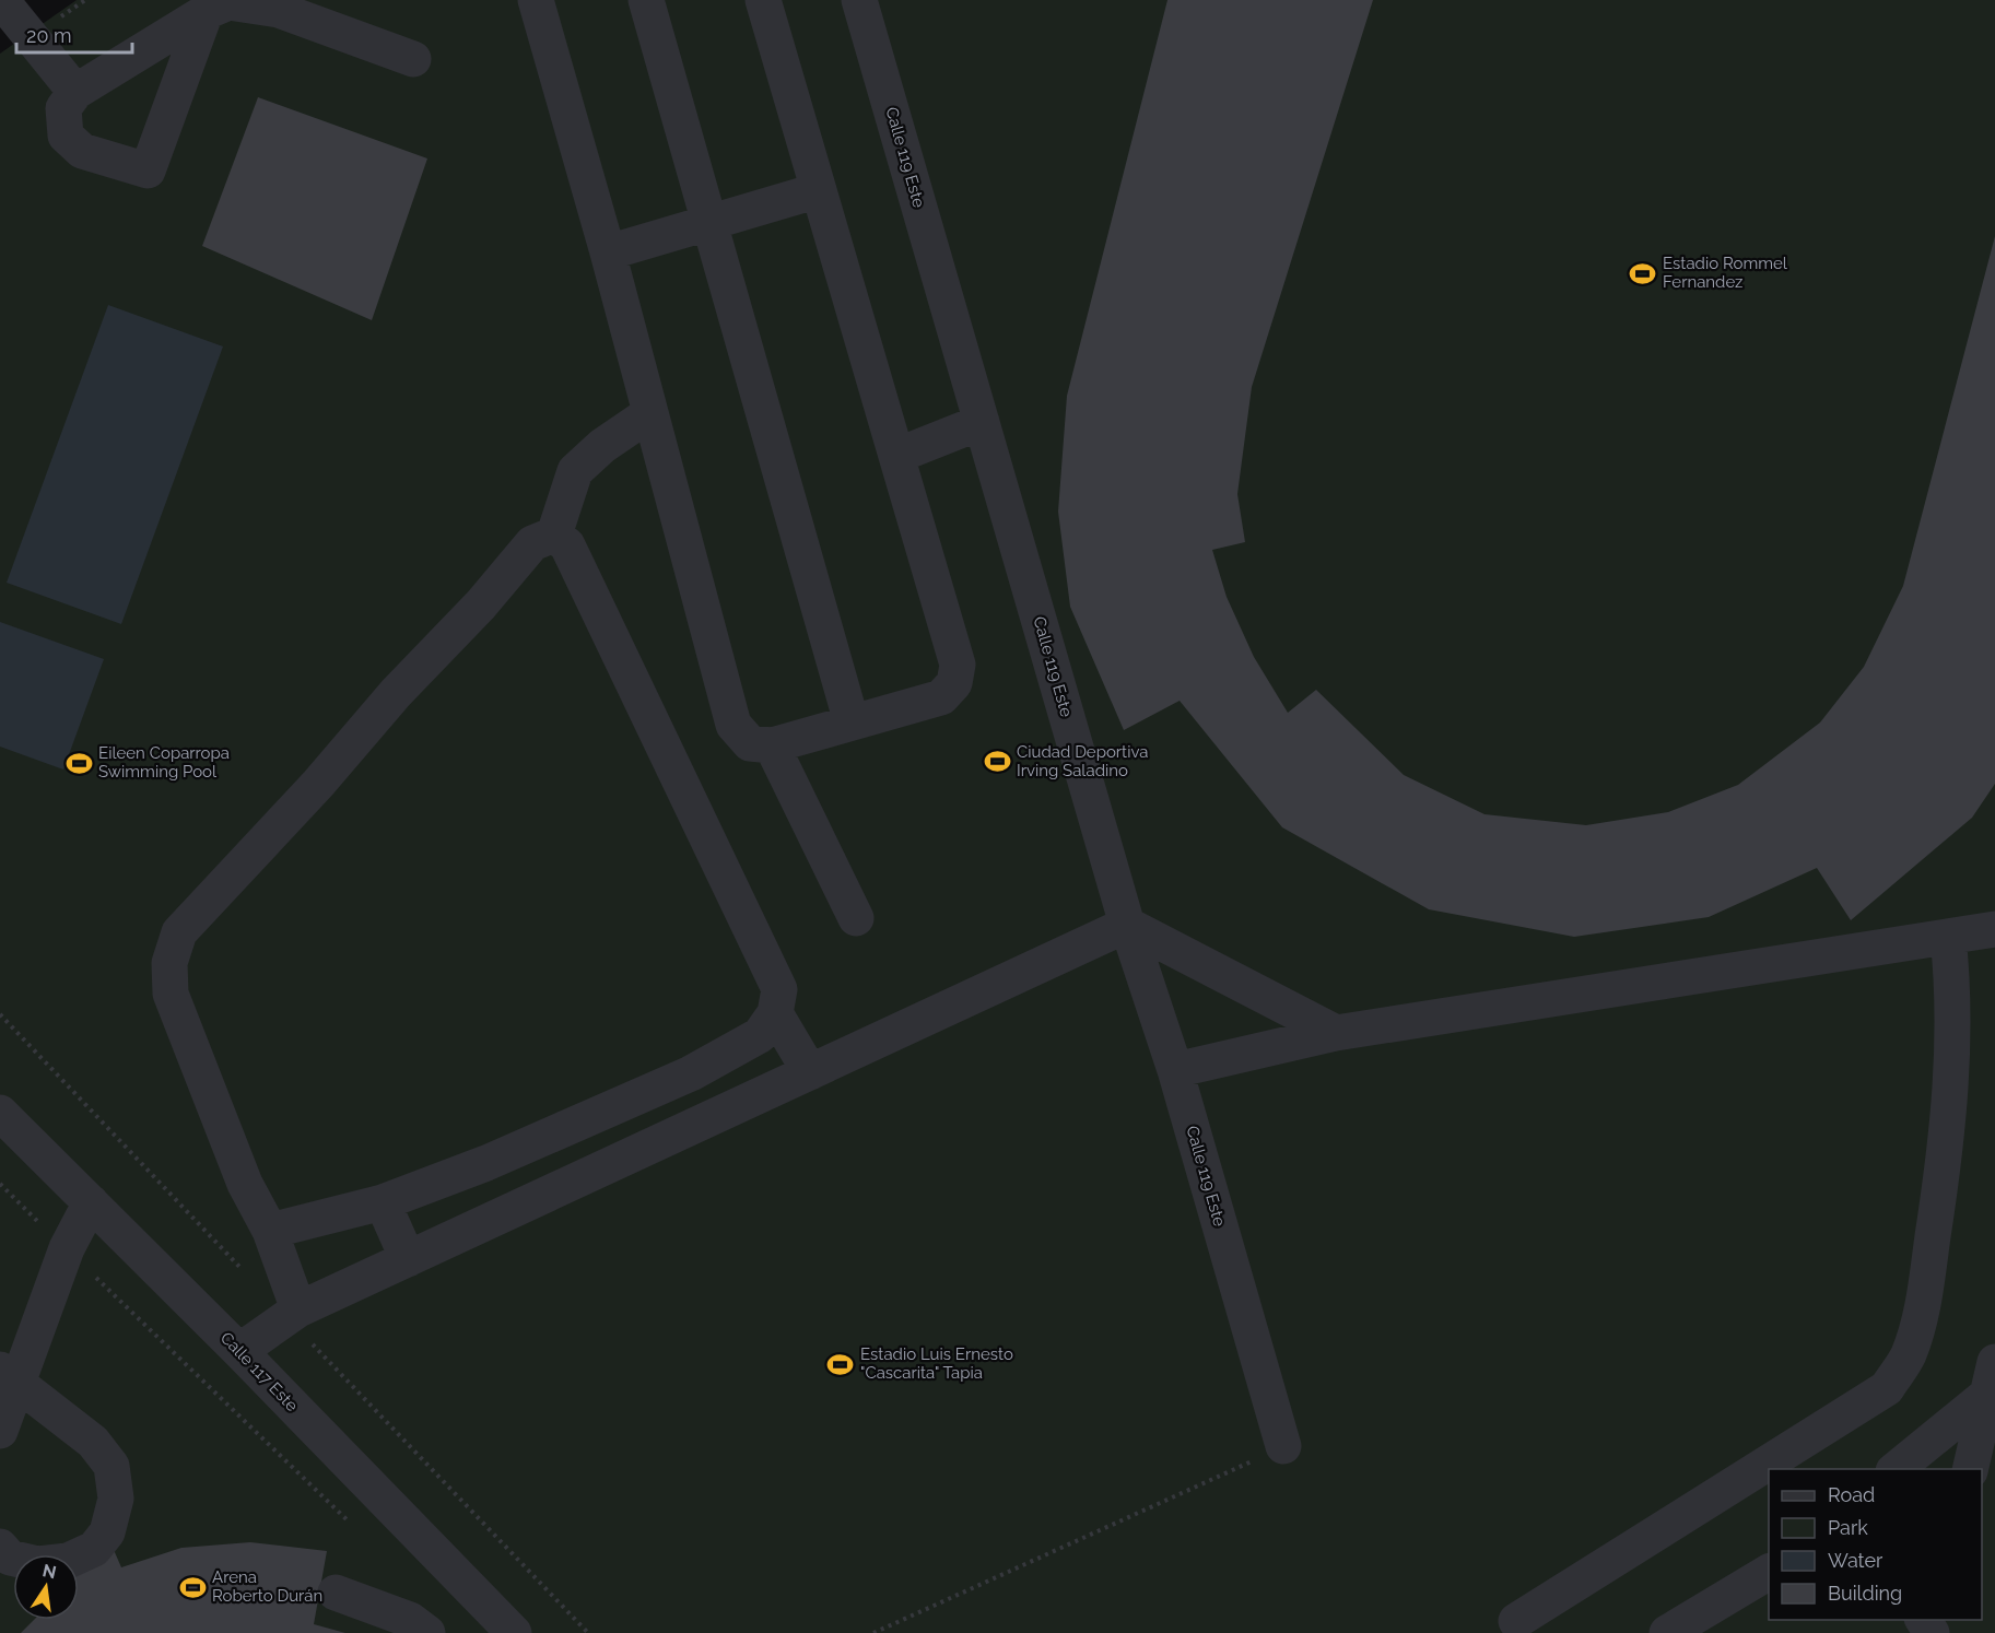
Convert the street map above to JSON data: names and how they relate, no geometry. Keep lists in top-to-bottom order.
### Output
{
  "streets": {
    "street": ["Calle 119 Este", "Calle 117 Este"]
  },
  "places": {
    "sports": [
      "Estadio Rommel Fernandez",
      "Ciudad Deportiva Irving Saladino",
      "Eileen Coparropa Swimming Pool",
      "Estadio Luis Ernesto \"Cascarita\" Tapia",
      "Arena Roberto Durán"
    ]
  },
  "legend": [
    "Road",
    "Park",
    "Water",
    "Building"
  ],
  "scale_bar": "20 m",
  "north": "top"
}
